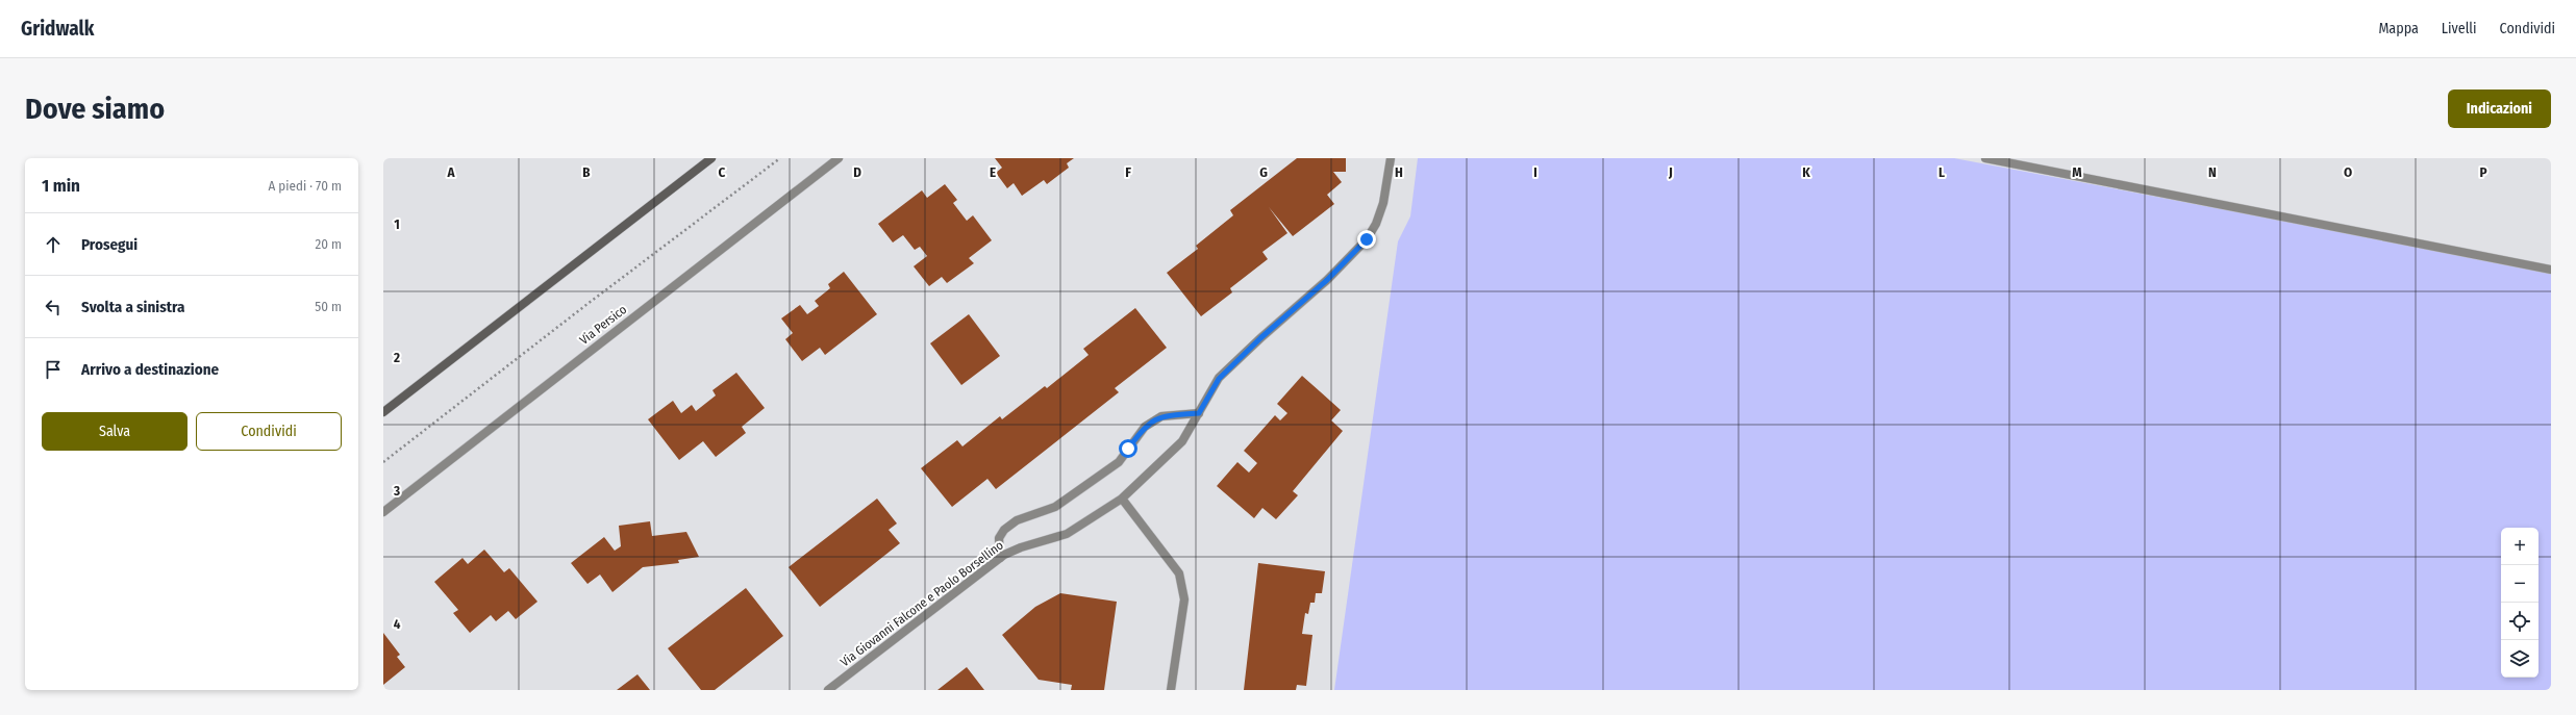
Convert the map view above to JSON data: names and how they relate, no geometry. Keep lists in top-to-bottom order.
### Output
{
  "streets": {
    "street": ["Via Persico", "Via Giovanni Falcone e Paolo Borsellino"]
  },
  "page": {
    "header": "Gridwalk",
    "nav": ["Mappa", "Livelli", "Condividi"],
    "buttons": [
      "Indicazioni",
      ["Salva", "Condividi"]
    ],
    "title": "Dove siamo",
    "heading": ["1 min", "A piedi · 70 m"],
    "list": [
      ["Prosegui", "20 m"],
      ["Svolta a sinistra", "50 m"],
      "Arrivo a destinazione"
    ],
    "map_buttons": ["+", "−"]
  },
  "grid": {
    "columns": [
      "A",
      "B",
      "C",
      "D",
      "E",
      "F",
      "G",
      "H",
      "I",
      "J",
      "K",
      "L",
      "M",
      "N",
      "O",
      "P"
    ],
    "rows": [
      "1",
      "2",
      "3",
      "4"
    ]
  }
}
